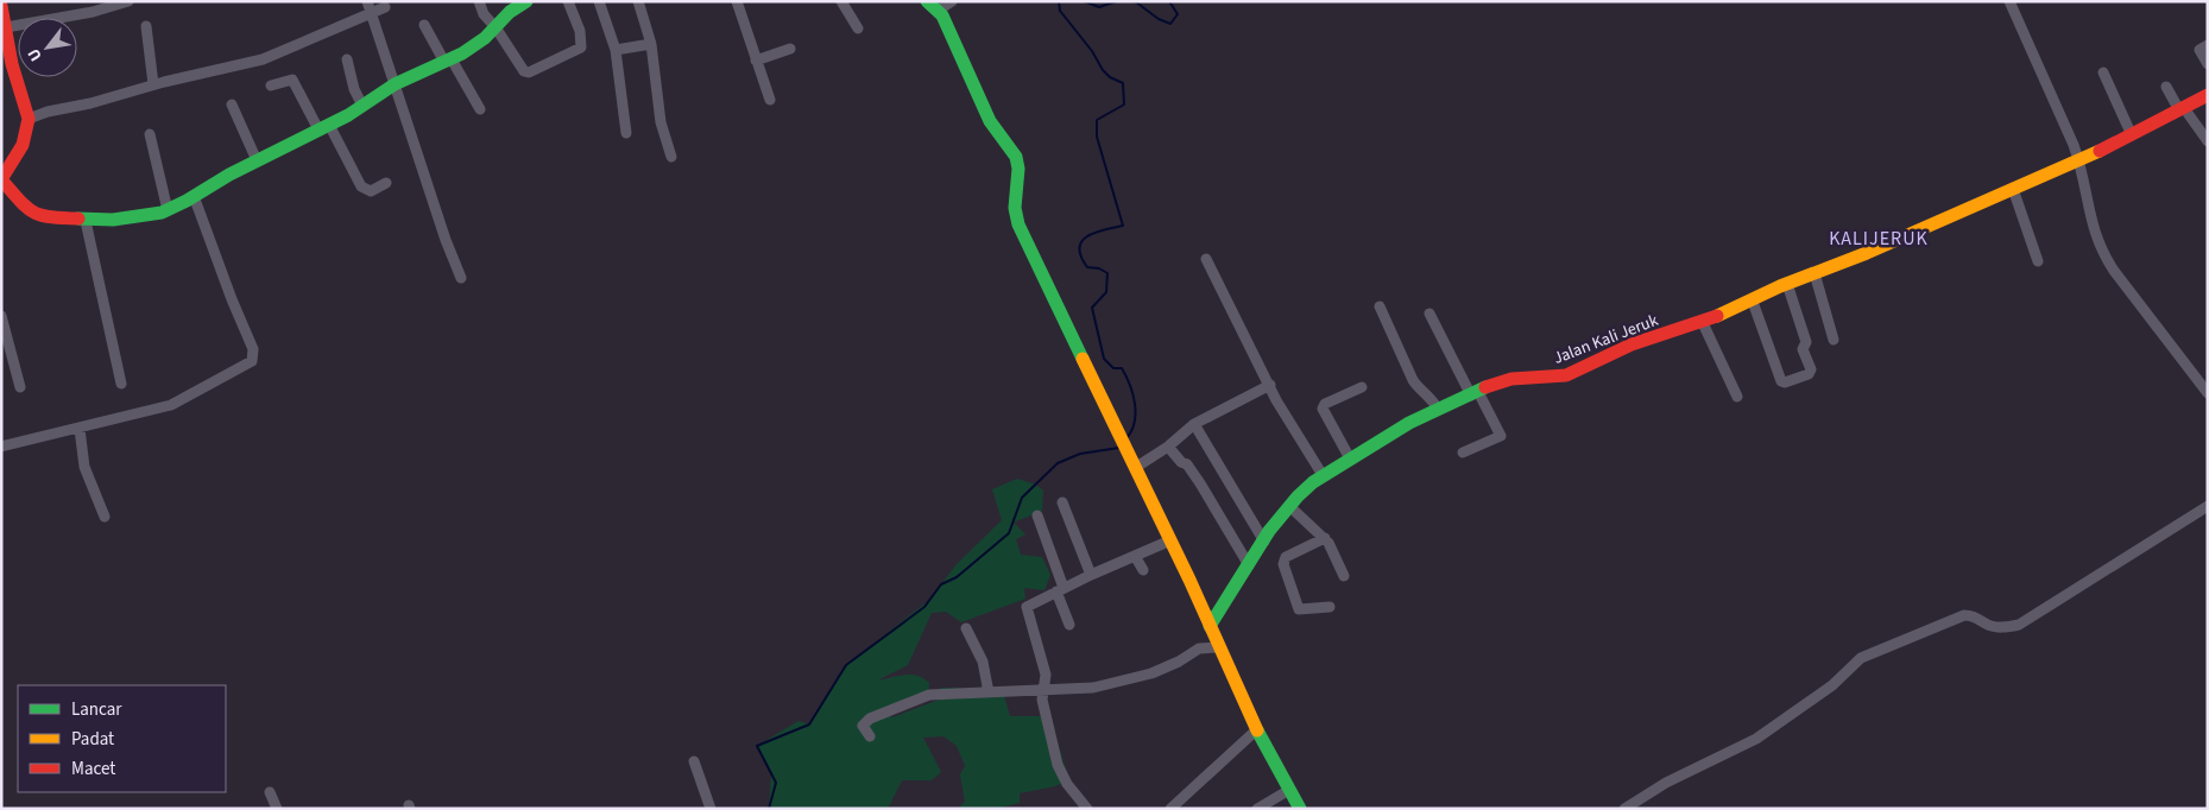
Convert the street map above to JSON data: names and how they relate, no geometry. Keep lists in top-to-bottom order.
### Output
{
  "streets": {
    "street": ["Jalan Kali Jeruk"]
  },
  "districts": ["KALIJERUK"],
  "legend": ["Lancar", "Padat", "Macet"],
  "north": "bottom left"
}
